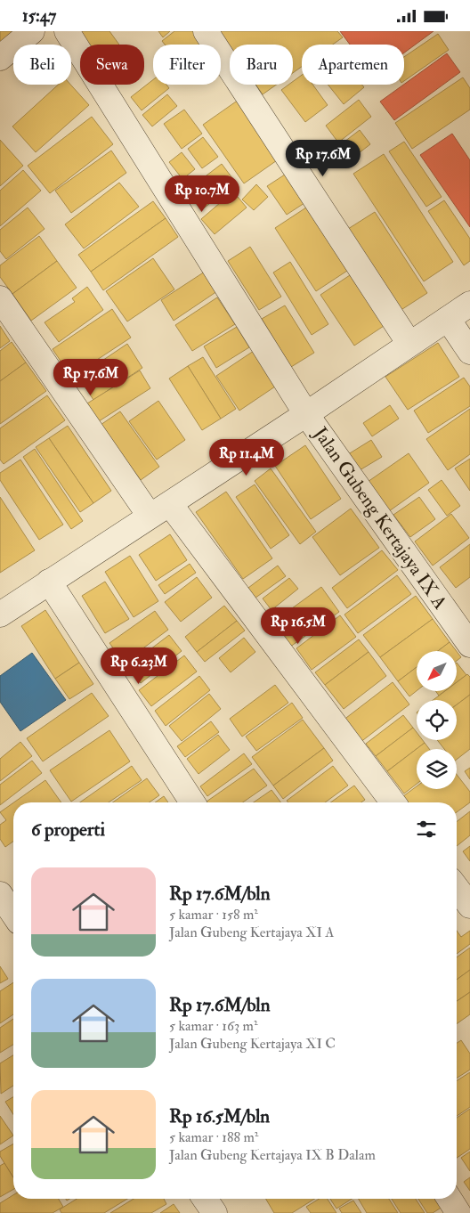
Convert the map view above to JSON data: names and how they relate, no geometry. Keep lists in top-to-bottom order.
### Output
{
  "streets": {
    "street": ["Jalan Gubeng Kertajaya IX A"]
  },
  "north": "bottom left",
  "page": {
    "status": "15:47",
    "chip": [
      "Beli",
      "Sewa",
      "Filter",
      "Baru",
      "Apartemen"
    ],
    "price": [
      "Rp 17.6M",
      "Rp 10.7M",
      "Rp 17.6M",
      "Rp 11.4M",
      "Rp 16.5M",
      "Rp 6.23M"
    ],
    "heading": "6 properti",
    "list": [
      {
        "name": "Rp 17.6M/bln",
        "note": "5 kamar · 158 m² · Jalan Gubeng Kertajaya XI A"
      },
      {
        "name": "Rp 17.6M/bln",
        "note": "5 kamar · 163 m² · Jalan Gubeng Kertajaya XI C"
      },
      {
        "name": "Rp 16.5M/bln",
        "note": "5 kamar · 188 m² · Jalan Gubeng Kertajaya IX B Dalam"
      }
    ]
  }
}
